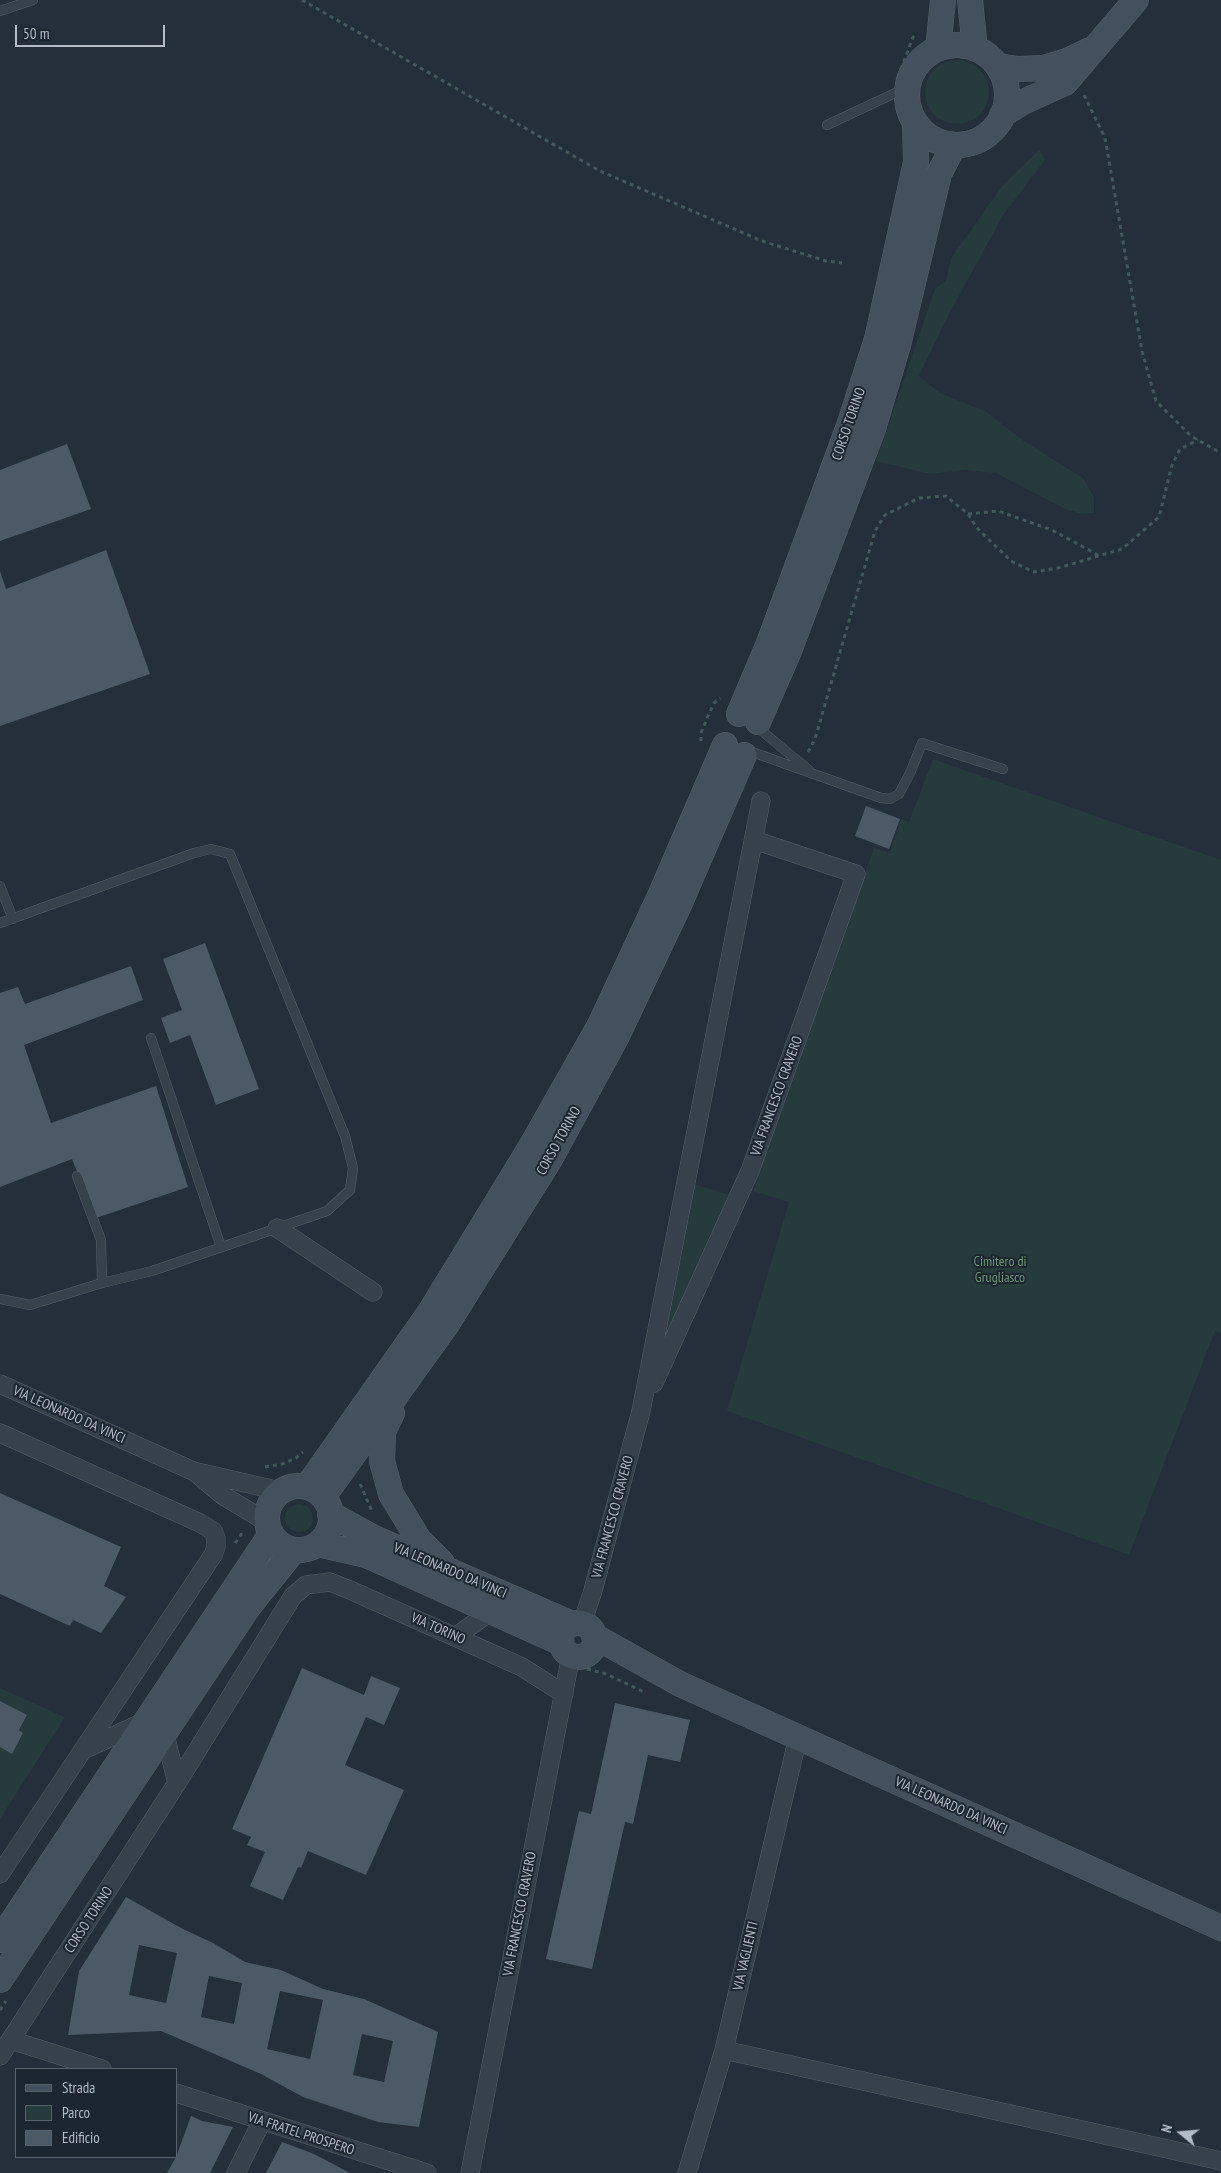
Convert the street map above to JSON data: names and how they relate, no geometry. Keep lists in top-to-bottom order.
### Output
{
  "streets": {
    "street": [
      "CORSO TORINO",
      "VIA FRANCESCO CRAVERO",
      "VIA LEONARDO DA VINCI",
      "VIA TORINO",
      "VIA VAGLIENTI",
      "VIA FRATEL PROSPERO"
    ]
  },
  "crossings": [
    ["CORSO TORINO", "VIA LEONARDO DA VINCI"],
    ["CORSO TORINO", "VIA TORINO"],
    ["VIA FRANCESCO CRAVERO", "VIA LEONARDO DA VINCI"],
    ["VIA FRANCESCO CRAVERO", "VIA TORINO"],
    ["VIA LEONARDO DA VINCI", "VIA TORINO"],
    ["VIA LEONARDO DA VINCI", "VIA VAGLIENTI"]
  ],
  "parks": ["Cimitero di Grugliasco"],
  "legend": ["Strada", "Parco", "Edificio"],
  "scale_bar": "50 m",
  "north": "left"
}
